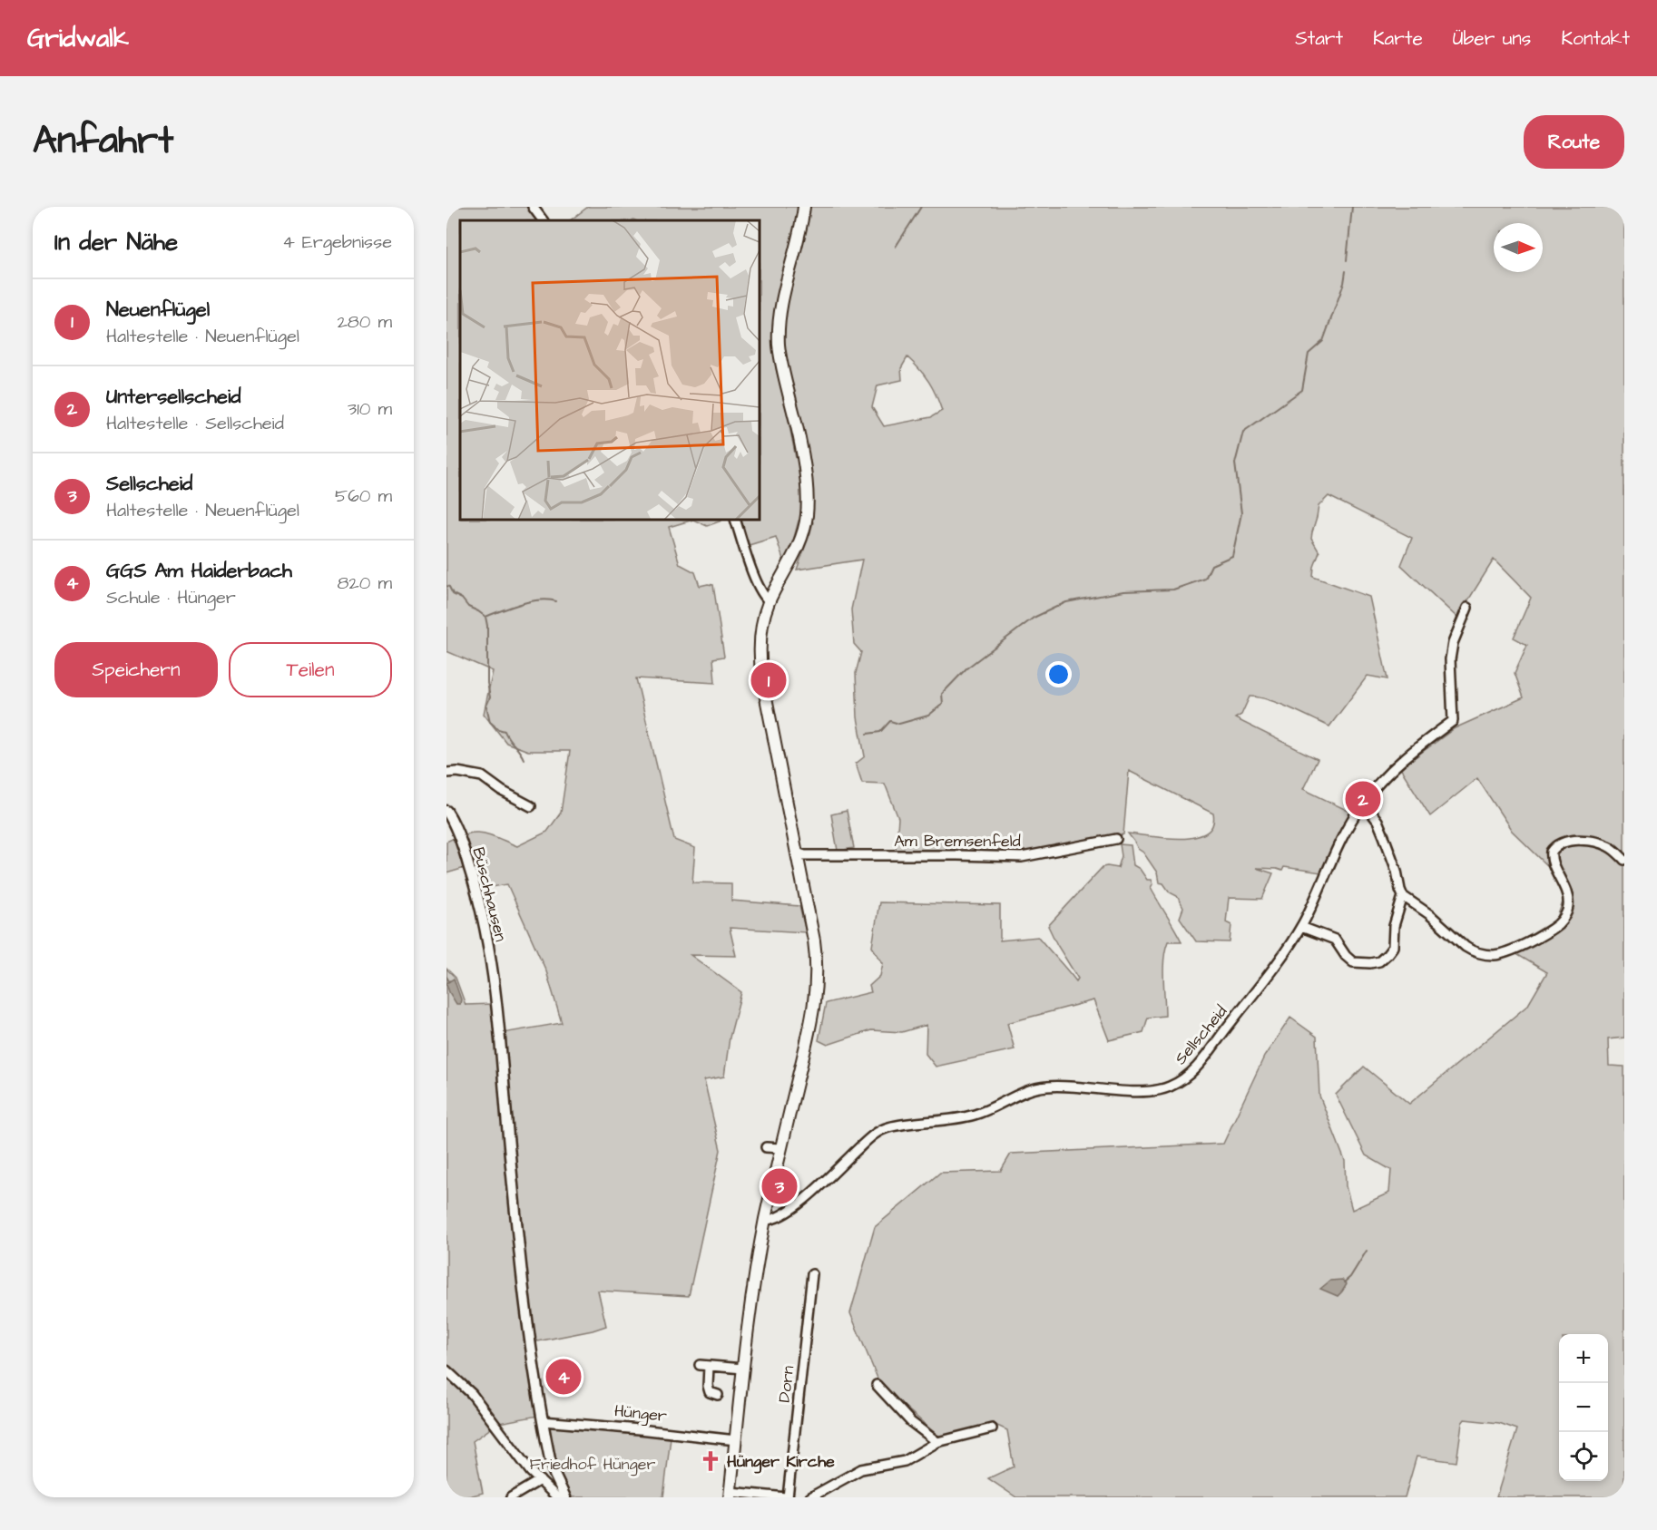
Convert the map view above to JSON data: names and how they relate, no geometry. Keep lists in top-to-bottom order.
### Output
{
  "streets": {
    "street": [
      "Am Bremsenfeld",
      "Büschhausen",
      "Sellscheid",
      "Dorn",
      "Hünger"
    ]
  },
  "crossings": [
    ["Büschhausen", "Hünger"]
  ],
  "parks": ["Friedhof Hünger"],
  "places": {
    "church": ["Hünger Kirche"]
  },
  "north": "right",
  "page": {
    "header": "Gridwalk",
    "nav": [
      "Start",
      "Karte",
      "Über uns",
      "Kontakt"
    ],
    "title": "Anfahrt",
    "buttons": [
      "Route",
      ["Speichern", "Teilen"]
    ],
    "heading": ["In der Nähe", "4 Ergebnisse"],
    "list": [
      {
        "mark": "1",
        "name": "Neuenflügel",
        "note": "Haltestelle · Neuenflügel",
        "value": "280 m"
      },
      {
        "mark": "2",
        "name": "Untersellscheid",
        "note": "Haltestelle · Sellscheid",
        "value": "310 m"
      },
      {
        "mark": "3",
        "name": "Sellscheid",
        "note": "Haltestelle · Neuenflügel",
        "value": "560 m"
      },
      {
        "mark": "4",
        "name": "GGS Am Haiderbach",
        "note": "Schule · Hünger",
        "value": "820 m"
      }
    ],
    "pins": [
      "1",
      "2",
      "3",
      "4"
    ],
    "map_buttons": ["+", "−"]
  }
}
